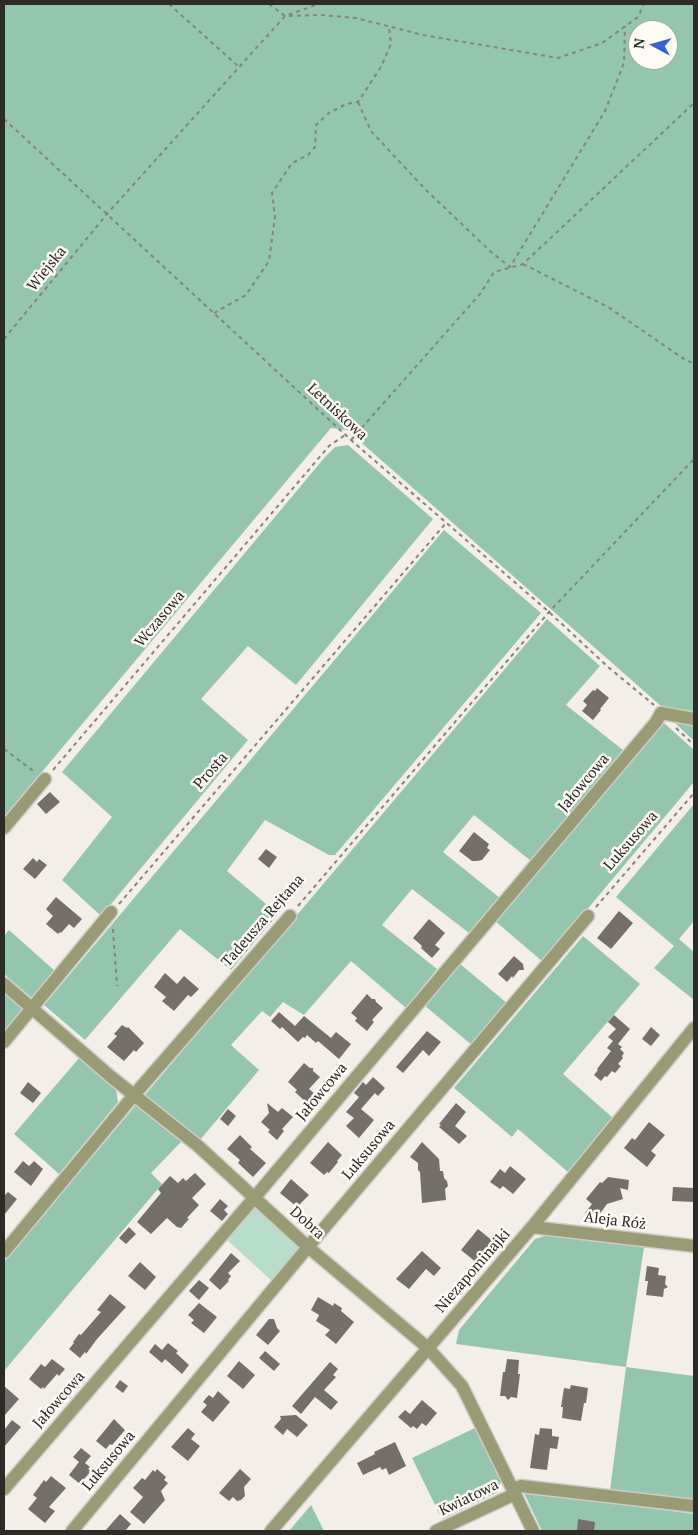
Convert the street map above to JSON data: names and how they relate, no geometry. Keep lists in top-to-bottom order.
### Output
{
  "streets": {
    "street": [
      "Jałowcowa",
      "Luksusowa",
      "Tadeusza Rejtana",
      "Aleja Róż",
      "Dobra",
      "Niezapominajki",
      "Kwiatowa"
    ],
    "path": [
      "Wiejska",
      "Letniskowa",
      "Wczasowa",
      "Prosta"
    ]
  },
  "crossings": [
    ["Wiejska", "Letniskowa"],
    ["Letniskowa", "Wczasowa"],
    ["Letniskowa", "Prosta"],
    ["Letniskowa", "Jałowcowa"],
    ["Letniskowa", "Tadeusza Rejtana"],
    ["Jałowcowa", "Dobra"],
    ["Luksusowa", "Dobra"],
    ["Tadeusza Rejtana", "Dobra"],
    ["Aleja Róż", "Niezapominajki"],
    ["Dobra", "Niezapominajki"],
    ["Dobra", "Kwiatowa"]
  ],
  "north": "left"
}
